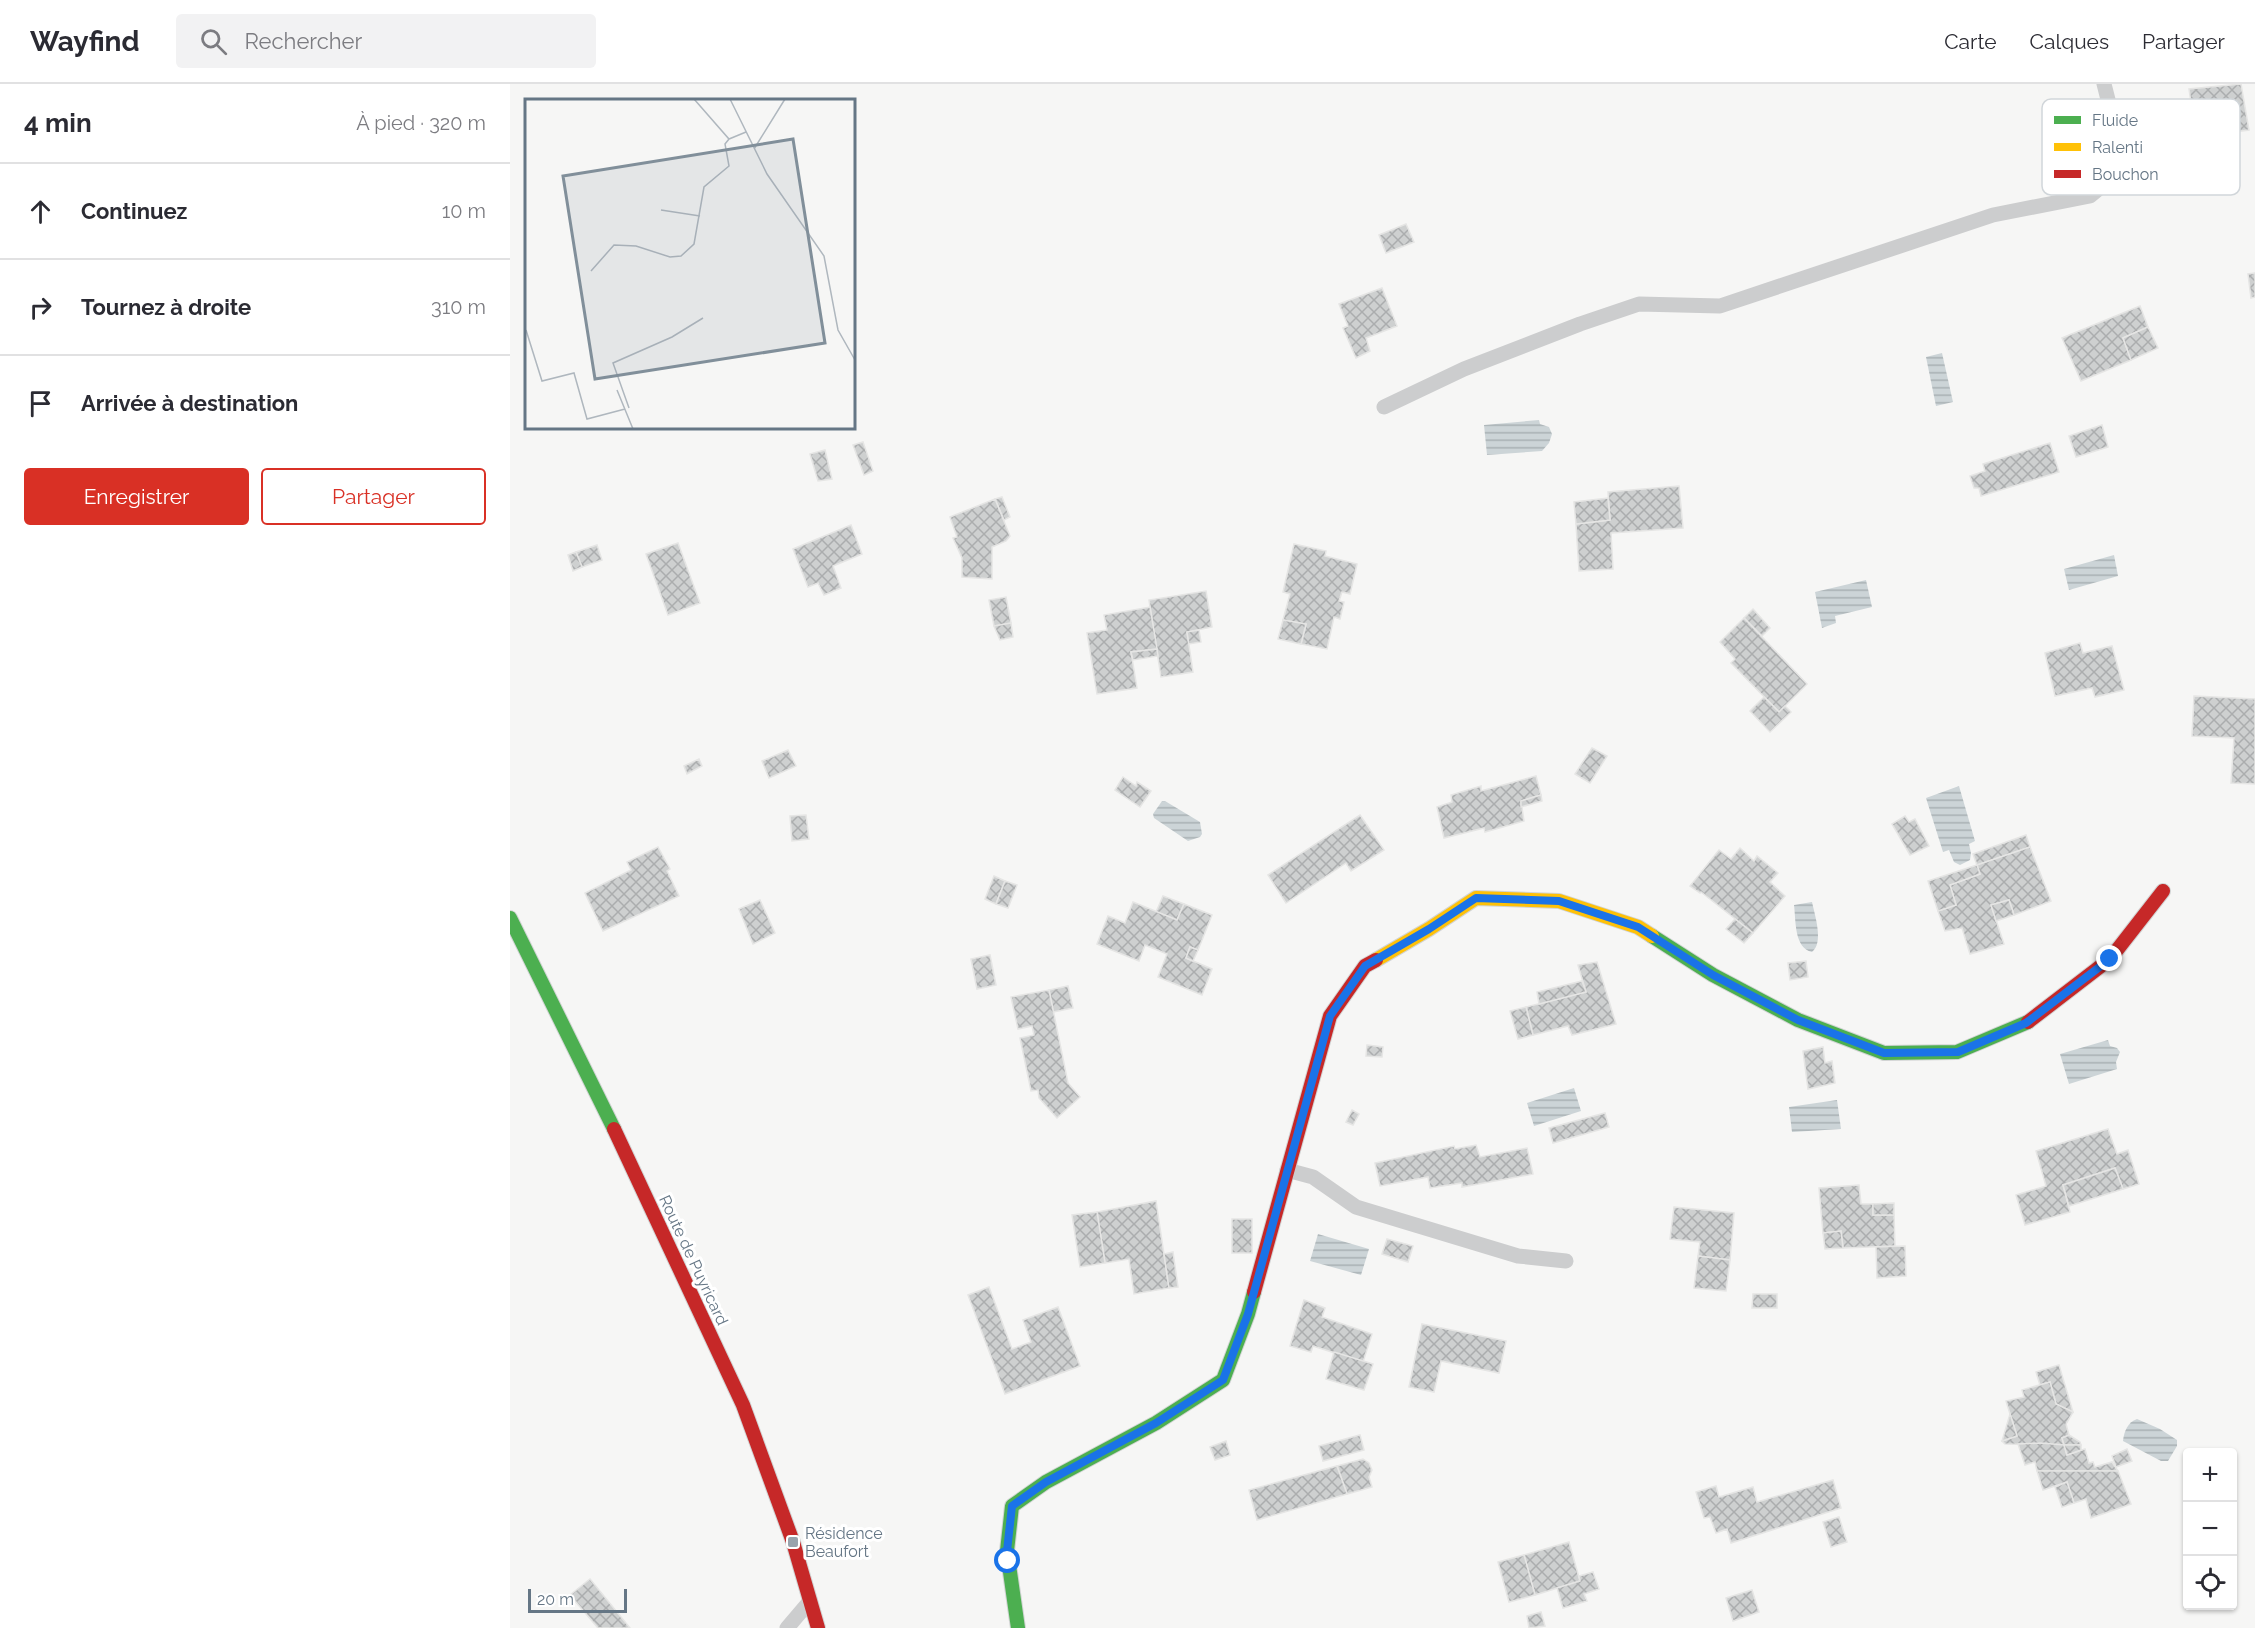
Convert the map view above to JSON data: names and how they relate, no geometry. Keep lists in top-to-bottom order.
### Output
{
  "streets": {
    "street": ["Route de Puyricard"]
  },
  "places": {
    "transit": ["Résidence Beaufort"]
  },
  "legend": ["Fluide", "Ralenti", "Bouchon"],
  "scale_bar": "20 m",
  "page": {
    "header": "Wayfind",
    "search": "Rechercher",
    "nav": ["Carte", "Calques", "Partager"],
    "heading": ["4 min", "À pied · 320 m"],
    "list": [
      ["Continuez", "10 m"],
      ["Tournez à droite", "310 m"],
      "Arrivée à destination"
    ],
    "buttons": ["Enregistrer", "Partager"],
    "map_buttons": ["+", "−"],
    "scale": "20 m"
  }
}
